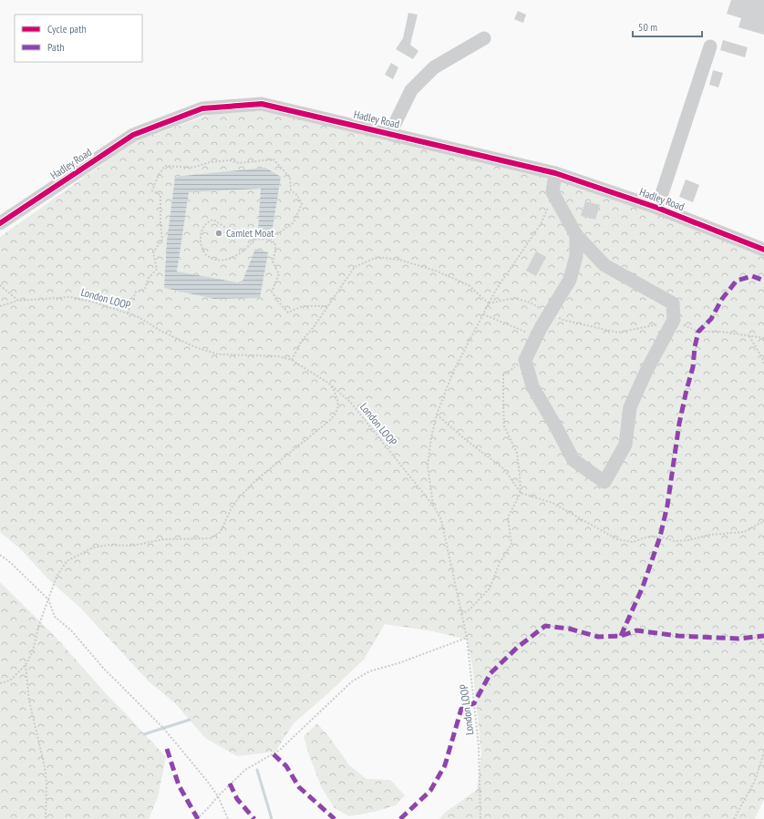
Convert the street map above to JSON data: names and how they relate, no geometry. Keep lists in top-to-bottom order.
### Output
{
  "streets": {
    "street": ["Hadley Road"],
    "path": ["London LOOP"]
  },
  "places": ["Camlet Moat"],
  "legend": ["Cycle path", "Path"],
  "scale_bar": "50 m"
}
